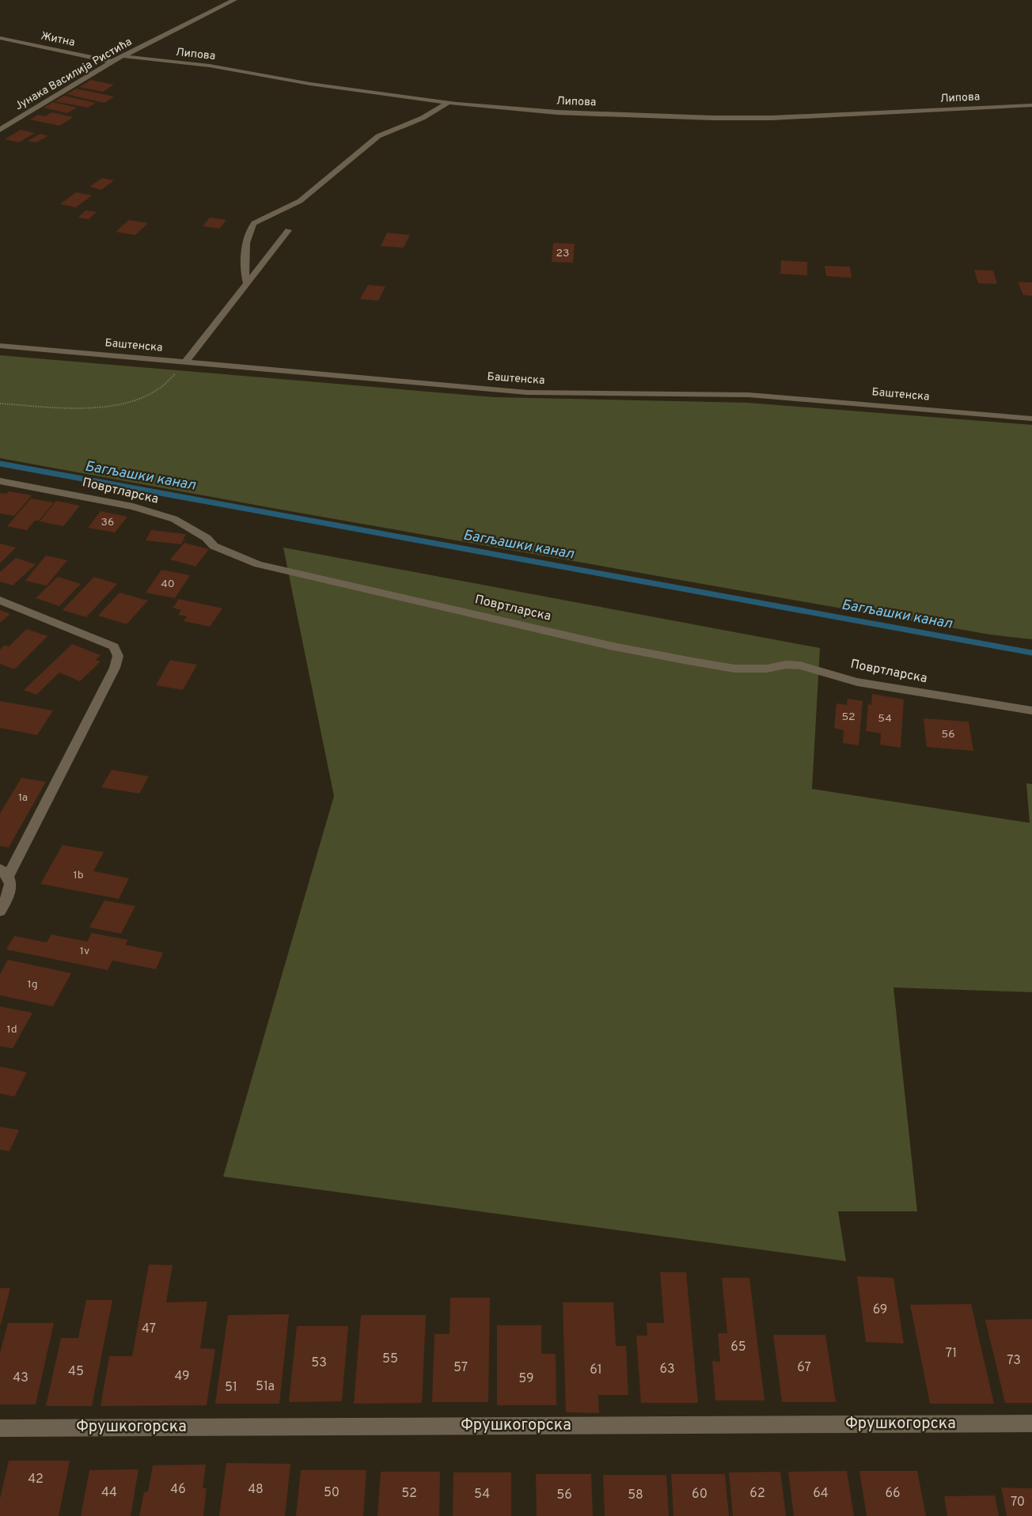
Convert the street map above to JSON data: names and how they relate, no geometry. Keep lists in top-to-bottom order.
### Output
{
  "streets": {
    "street": [
      "Житна",
      "Липова",
      "Јунака Василија Ристића",
      "Баштенска",
      "Повртларска",
      "Фрушкогорска"
    ]
  },
  "crossings": [
    ["Житна", "Јунака Василија Ристића"],
    ["Липова", "Јунака Василија Ристића"]
  ],
  "water": ["Багљашки канал"],
  "house_numbers": [
    "23",
    "36",
    "40",
    "52",
    "54",
    "56",
    "1a",
    "1b",
    "1v",
    "1g",
    "1d",
    "69",
    "47",
    "65",
    "71",
    "55",
    "73",
    "53",
    "57",
    "67",
    "63",
    "61",
    "45",
    "49",
    "43",
    "59",
    "51a",
    "51",
    "42",
    "46",
    "48",
    "44",
    "50",
    "52",
    "62",
    "64",
    "66",
    "54",
    "60",
    "56",
    "58",
    "70"
  ]
}
